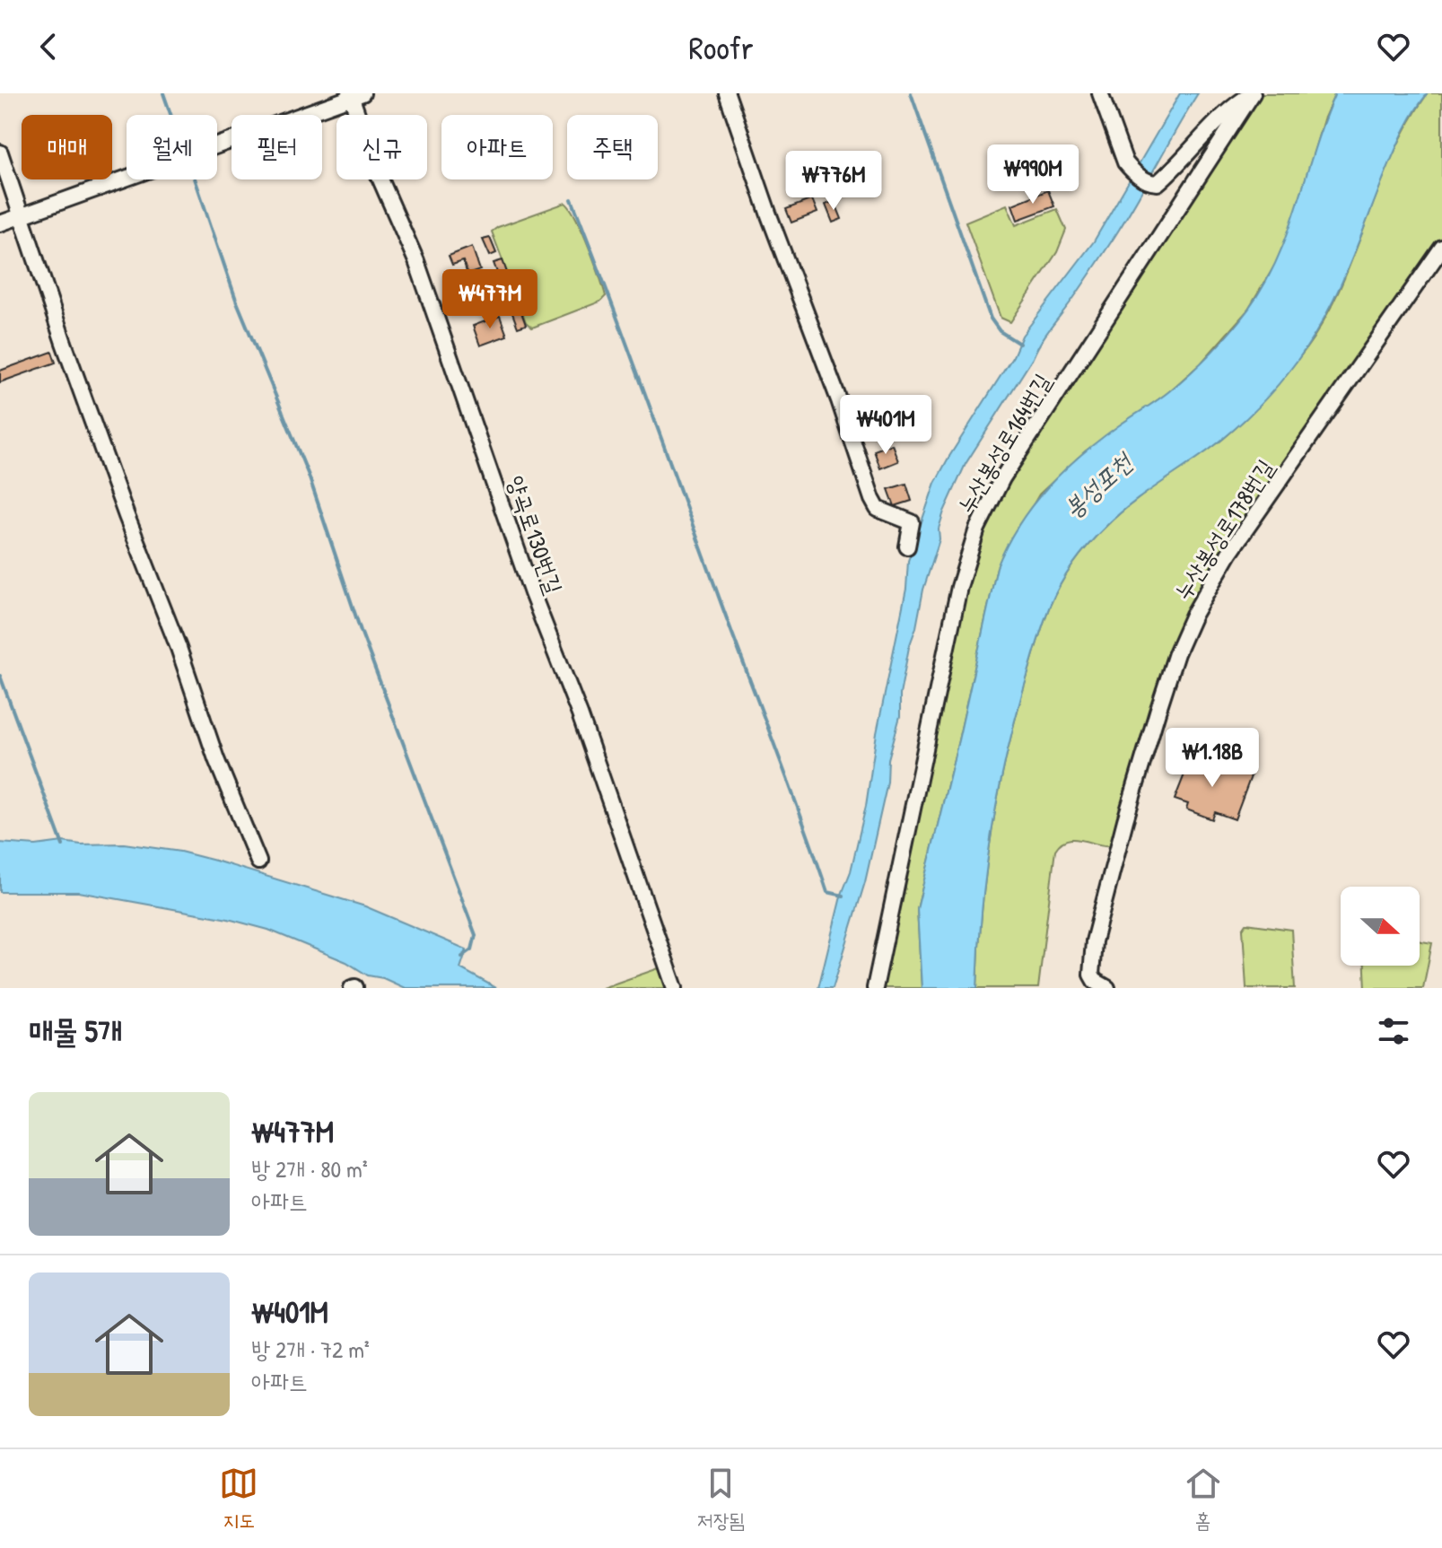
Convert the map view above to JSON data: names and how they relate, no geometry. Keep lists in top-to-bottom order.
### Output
{
  "streets": {
    "lane": ["누산봉성로164번길", "누산봉성로178번길", "양곡로130번길"]
  },
  "water": ["봉성포천"],
  "north": "right",
  "page": {
    "header": "Roofr",
    "chip": [
      "매매",
      "월세",
      "필터",
      "신규",
      "아파트",
      "주택"
    ],
    "price": [
      "₩990M",
      "₩776M",
      "₩477M",
      "₩401M",
      "₩1.18B"
    ],
    "heading": "매물 5개",
    "list": [
      {
        "name": "₩477M",
        "note": "방 2개 · 80 m² · 아파트"
      },
      {
        "name": "₩401M",
        "note": "방 2개 · 72 m² · 아파트"
      }
    ],
    "tabs": ["지도", "저장됨", "홈"]
  }
}
